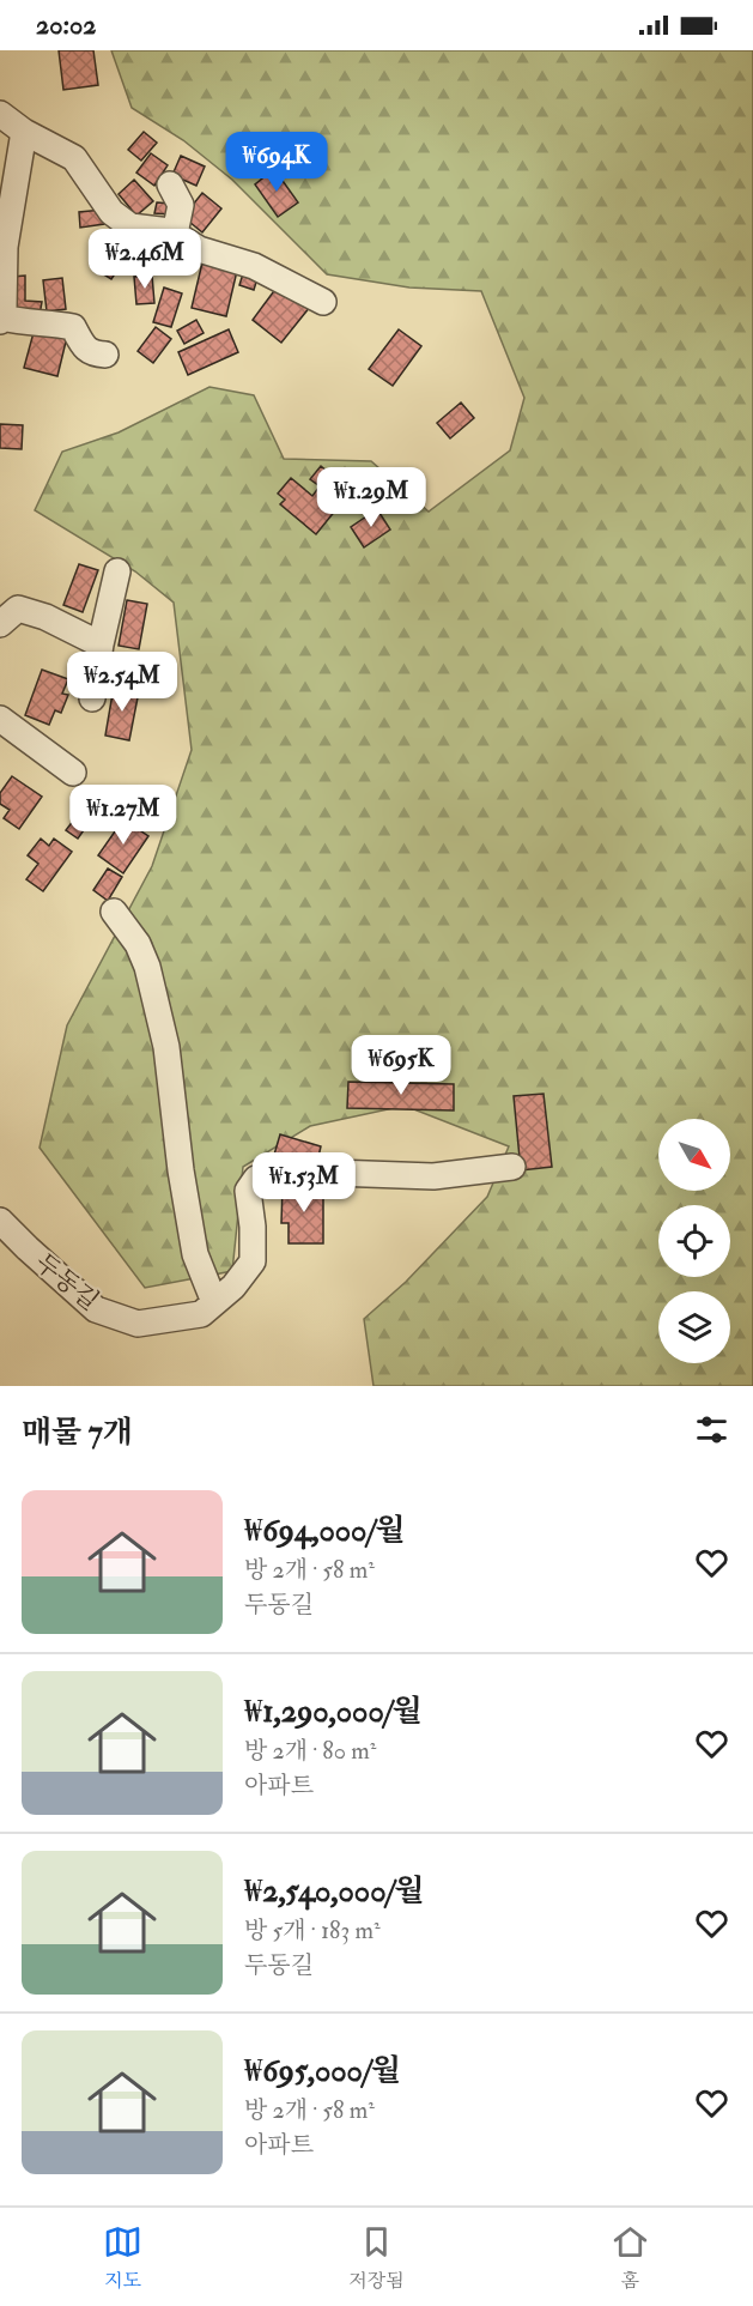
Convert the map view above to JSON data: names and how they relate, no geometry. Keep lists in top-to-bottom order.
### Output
{
  "streets": {
    "street": ["두동길"]
  },
  "north": "bottom right",
  "page": {
    "status": "20:02",
    "price": [
      "₩694K",
      "₩2.46M",
      "₩1.29M",
      "₩2.54M",
      "₩1.27M",
      "₩695K",
      "₩1.53M"
    ],
    "heading": "매물 7개",
    "list": [
      {
        "name": "₩694,000/월",
        "note": "방 2개 · 58 m² · 두동길"
      },
      {
        "name": "₩1,290,000/월",
        "note": "방 2개 · 80 m² · 아파트"
      },
      {
        "name": "₩2,540,000/월",
        "note": "방 5개 · 183 m² · 두동길"
      },
      {
        "name": "₩695,000/월",
        "note": "방 2개 · 58 m² · 아파트"
      }
    ],
    "tabs": ["지도", "저장됨", "홈"]
  }
}
